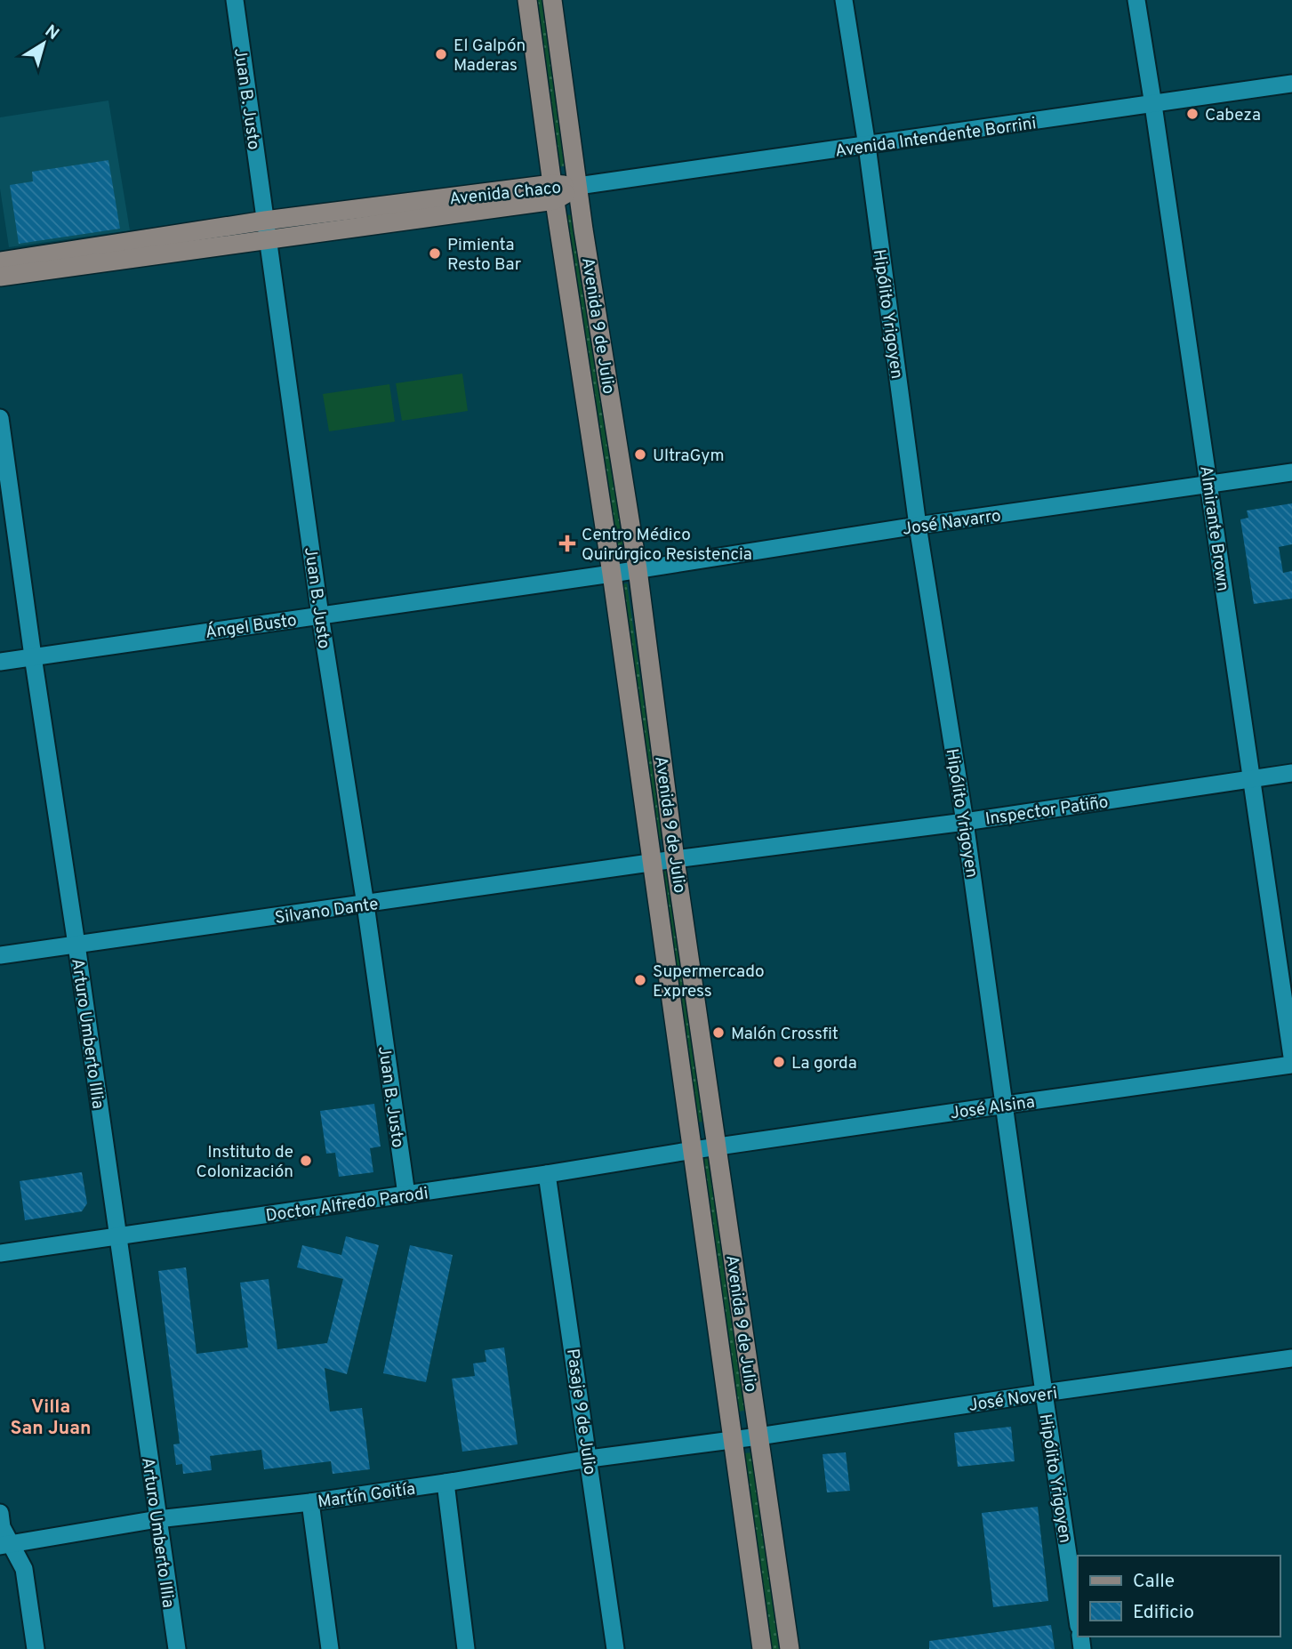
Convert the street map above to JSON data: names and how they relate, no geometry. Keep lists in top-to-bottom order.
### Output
{
  "streets": {
    "main road": ["Avenida Chaco", "Avenida 9 de Julio"],
    "street": [
      "Juan B. Justo",
      "Avenida Intendente Borrini",
      "Hipólito Yrigoyen",
      "José Navarro",
      "Almirante Brown",
      "Ángel Busto",
      "Inspector Patiño",
      "Silvano Dante",
      "Arturo Umberto Illia",
      "José Alsina",
      "Doctor Alfredo Parodi",
      "José Noveri",
      "Pasaje 9 de Julio",
      "Martín Goitía"
    ]
  },
  "crossings": [
    ["Juan B. Justo", "Avenida Chaco"],
    ["Juan B. Justo", "Ángel Busto"],
    ["Juan B. Justo", "Silvano Dante"],
    ["Juan B. Justo", "Doctor Alfredo Parodi"],
    ["Avenida Intendente Borrini", "Avenida Chaco"],
    ["Avenida Intendente Borrini", "Hipólito Yrigoyen"],
    ["Avenida Intendente Borrini", "Avenida 9 de Julio"],
    ["Avenida Intendente Borrini", "Almirante Brown"],
    ["Avenida Chaco", "Avenida 9 de Julio"],
    ["Hipólito Yrigoyen", "José Navarro"],
    ["Hipólito Yrigoyen", "Inspector Patiño"],
    ["Hipólito Yrigoyen", "José Alsina"],
    ["Hipólito Yrigoyen", "José Noveri"],
    ["Avenida 9 de Julio", "José Navarro"],
    ["Avenida 9 de Julio", "Ángel Busto"],
    ["Avenida 9 de Julio", "Inspector Patiño"],
    ["Avenida 9 de Julio", "Silvano Dante"],
    ["Avenida 9 de Julio", "José Alsina"],
    ["Avenida 9 de Julio", "Doctor Alfredo Parodi"],
    ["Avenida 9 de Julio", "José Noveri"],
    ["Avenida 9 de Julio", "Martín Goitía"],
    ["José Navarro", "Almirante Brown"],
    ["José Navarro", "Ángel Busto"],
    ["Almirante Brown", "Inspector Patiño"],
    ["Ángel Busto", "Arturo Umberto Illia"],
    ["Inspector Patiño", "Silvano Dante"],
    ["Silvano Dante", "Arturo Umberto Illia"],
    ["Arturo Umberto Illia", "Doctor Alfredo Parodi"],
    ["Arturo Umberto Illia", "Martín Goitía"],
    ["José Alsina", "Doctor Alfredo Parodi"],
    ["Doctor Alfredo Parodi", "Pasaje 9 de Julio"],
    ["José Noveri", "Martín Goitía"],
    ["Pasaje 9 de Julio", "Martín Goitía"]
  ],
  "districts": ["Villa San Juan"],
  "places": {
    "other": [
      "El Galpón Maderas",
      "Cabeza",
      "Pimienta Resto Bar",
      "UltraGym",
      "Supermercado Express",
      "Malón Crossfit",
      "La gorda",
      "Instituto de Colonización"
    ],
    "health": ["Centro Médico Quirúrgico Resistencia"]
  },
  "legend": ["Calle", "Edificio"],
  "north": "top right"
}
